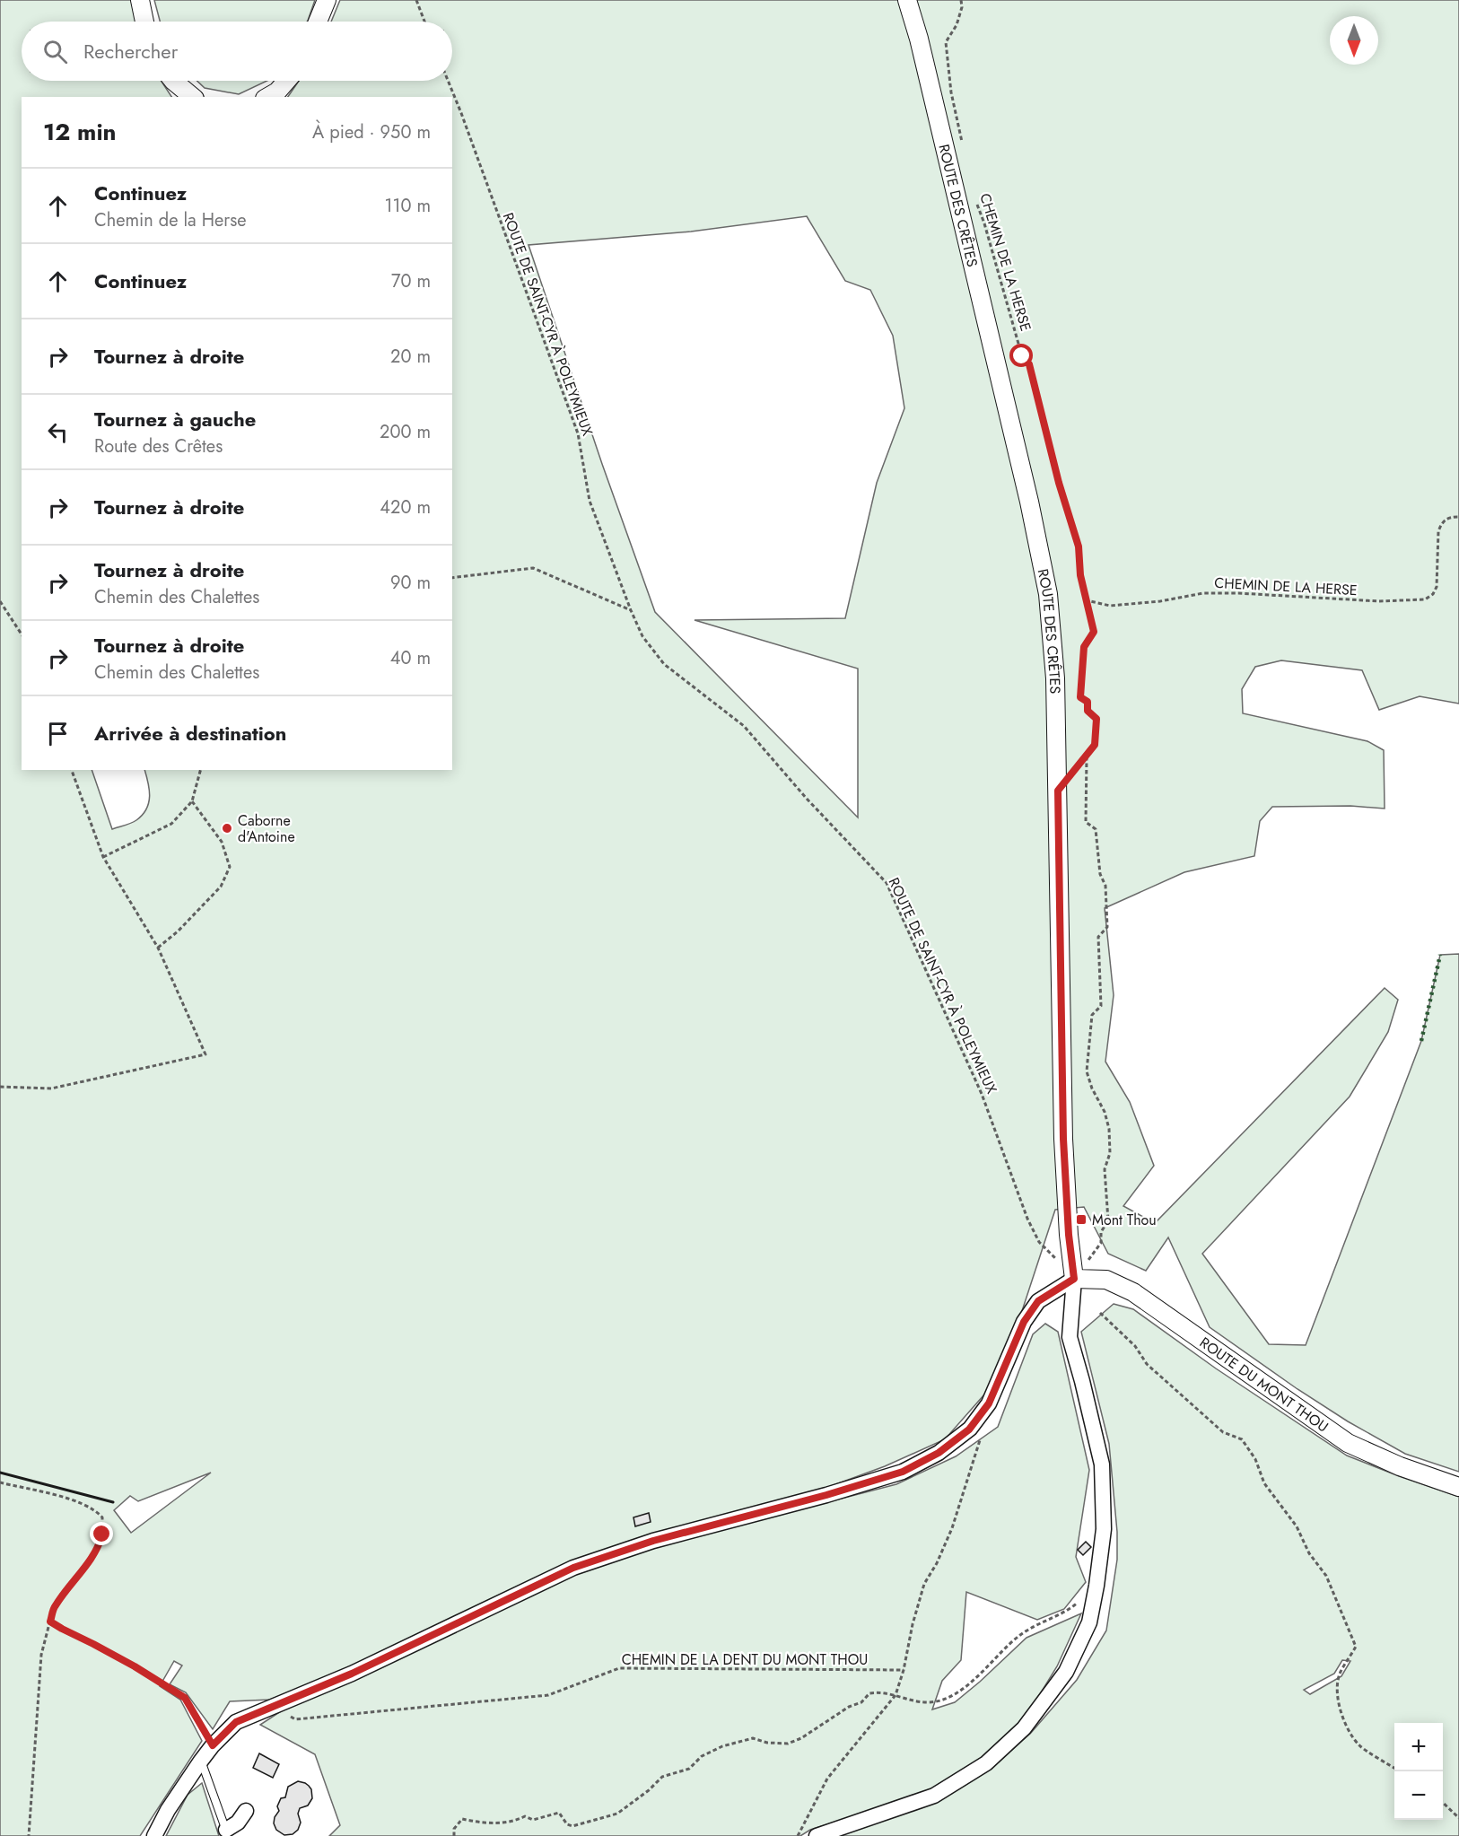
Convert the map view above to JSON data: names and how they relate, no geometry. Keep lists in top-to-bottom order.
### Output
{
  "streets": {
    "street": ["ROUTE DES CRÊTES", "ROUTE DU MONT THOU"],
    "path": ["CHEMIN DE LA HERSE", "ROUTE DE SAINT-CYR À POLEYMIEUX", "CHEMIN DE LA DENT DU MONT THOU"]
  },
  "crossings": [
    ["ROUTE DES CRÊTES", "ROUTE DE SAINT-CYR À POLEYMIEUX"],
    ["ROUTE DES CRÊTES", "ROUTE DU MONT THOU"],
    ["ROUTE DE SAINT-CYR À POLEYMIEUX", "ROUTE DU MONT THOU"]
  ],
  "places": {
    "other": ["Caborne d'Antoine"],
    "transit": ["Mont Thou"]
  },
  "north": "bottom",
  "page": {
    "search": "Rechercher",
    "heading": ["12 min", "À pied · 950 m"],
    "list": [
      ["Continuez", "Chemin de la Herse", "110 m"],
      ["Continuez", "70 m"],
      ["Tournez à droite", "20 m"],
      ["Tournez à gauche", "Route des Crêtes", "200 m"],
      ["Tournez à droite", "420 m"],
      ["Tournez à droite", "Chemin des Chalettes", "90 m"],
      ["Tournez à droite", "Chemin des Chalettes", "40 m"],
      "Arrivée à destination"
    ],
    "map_buttons": ["+", "−"]
  }
}
